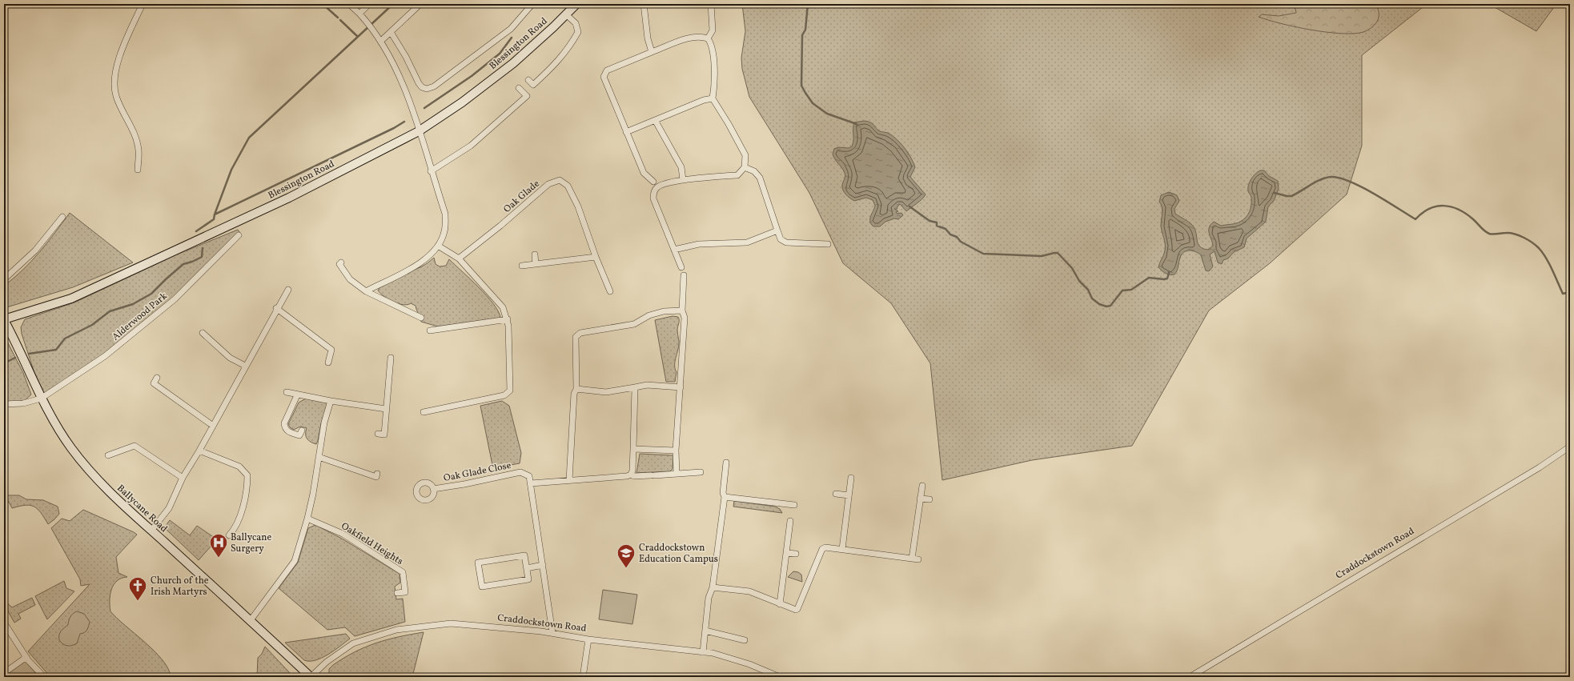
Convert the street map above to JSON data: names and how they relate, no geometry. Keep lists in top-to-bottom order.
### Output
{
  "streets": {
    "main road": ["Blessington Road", "Ballycane Road"],
    "street": [
      "Oak Glade",
      "Alderwood Park",
      "Oak Glade Close",
      "Oakfield Heights",
      "Craddockstown Road"
    ]
  },
  "crossings": [
    ["Blessington Road", "Ballycane Road"],
    ["Alderwood Park", "Ballycane Road"],
    ["Ballycane Road", "Craddockstown Road"]
  ],
  "places": {
    "hospital": ["Ballycane Surgery"],
    "school or university": ["Craddockstown Education Campus"],
    "church": ["Church of the Irish Martyrs"]
  }
}
